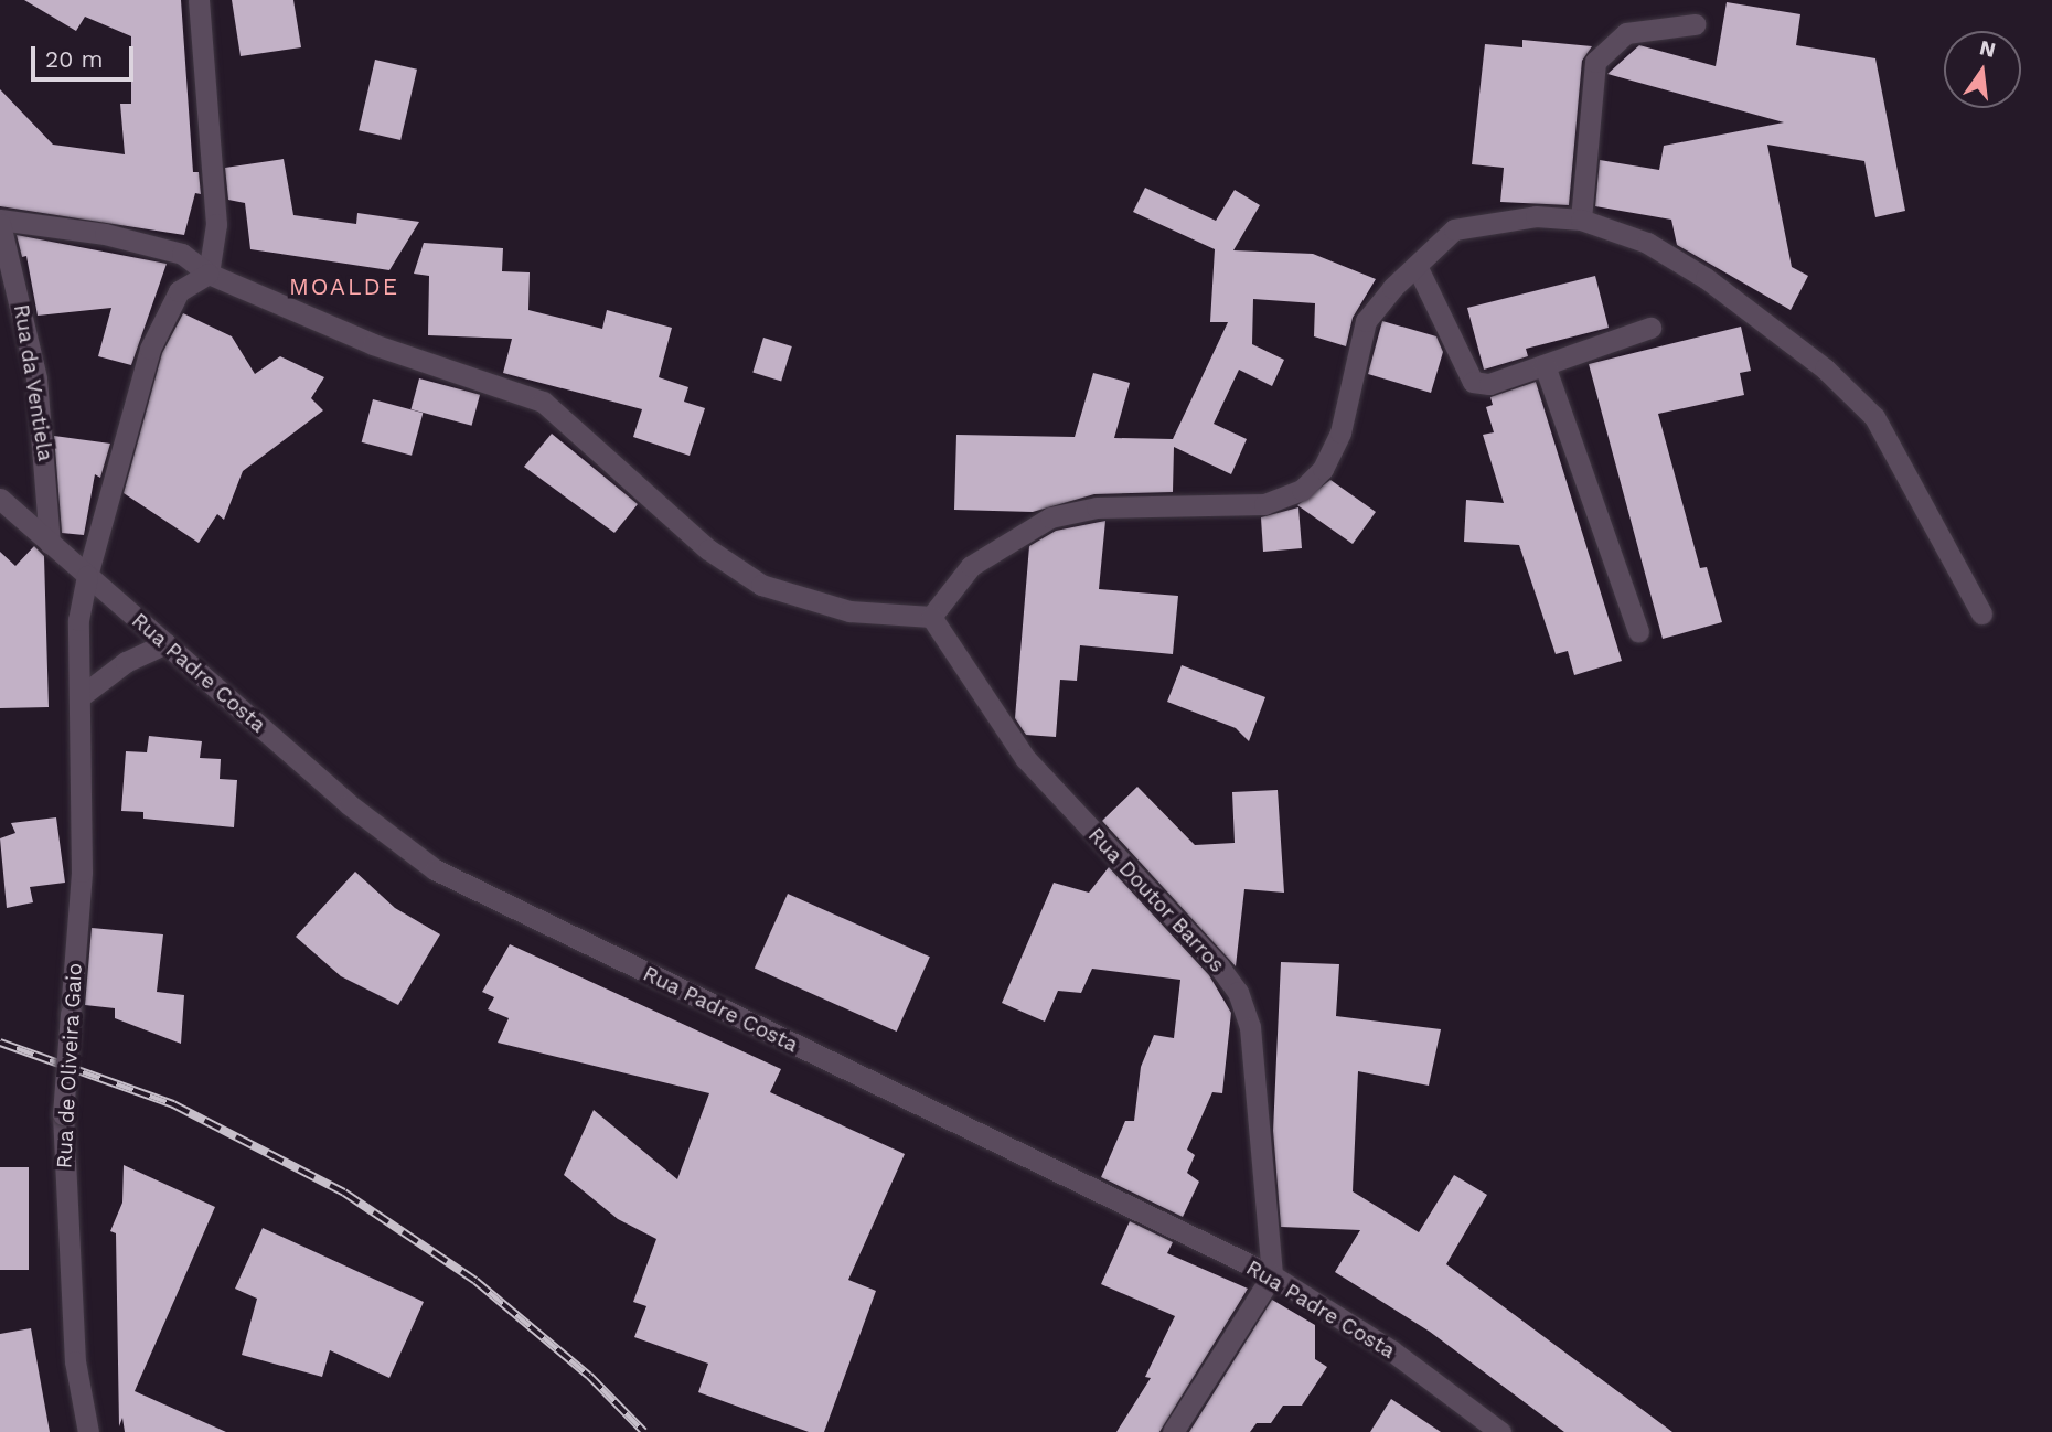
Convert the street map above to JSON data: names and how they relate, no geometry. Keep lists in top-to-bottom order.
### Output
{
  "streets": {
    "street": [
      "Rua da Ventiela",
      "Rua Padre Costa",
      "Rua Doutor Barros",
      "Rua de Oliveira Gaio"
    ]
  },
  "crossings": [
    ["Rua da Ventiela", "Rua Padre Costa"],
    ["Rua Padre Costa", "Rua Doutor Barros"],
    ["Rua Padre Costa", "Rua de Oliveira Gaio"]
  ],
  "districts": ["MOALDE"],
  "scale_bar": "20 m",
  "north": "top"
}
